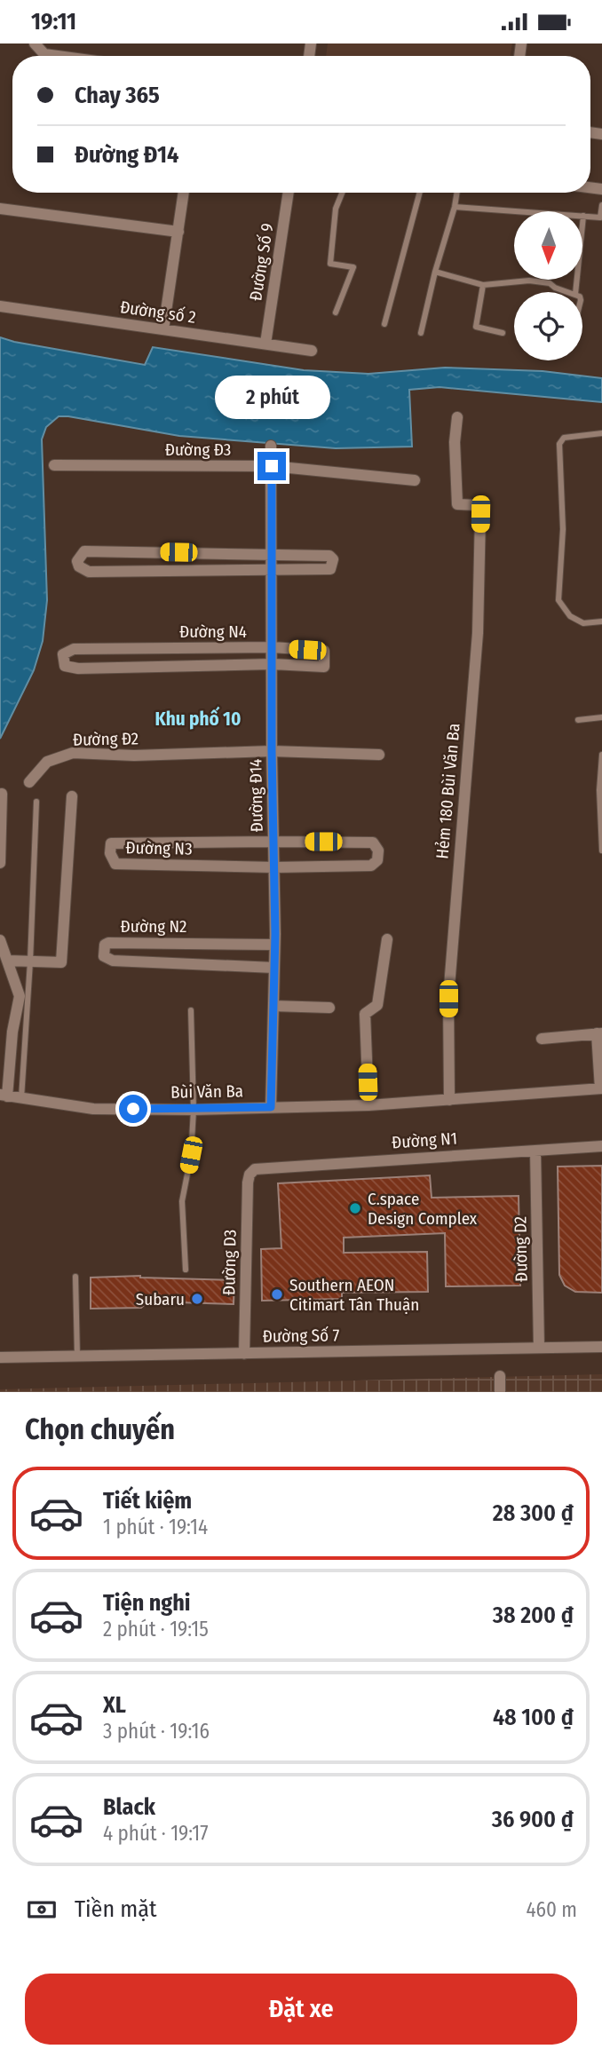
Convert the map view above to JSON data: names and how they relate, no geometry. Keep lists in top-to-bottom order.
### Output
{
  "streets": {
    "street": [
      "Đường Số 9",
      "Đường số 2",
      "Đường Đ3",
      "Đường N4",
      "Đường Đ2",
      "Hẻm 180 Bùi Văn Ba",
      "Đường Đ14",
      "Đường N3",
      "Đường N2",
      "Bùi Văn Ba",
      "Đường N1",
      "Đường D2",
      "Đường D3",
      "Đường Số 7"
    ]
  },
  "crossings": [
    ["Đường Số 9", "Đường số 2"],
    ["Đường Đ3", "Đường Đ14"],
    ["Đường N4", "Đường Đ14"],
    ["Đường Đ2", "Đường Đ14"],
    ["Hẻm 180 Bùi Văn Ba", "Bùi Văn Ba"],
    ["Đường Đ14", "Đường N3"],
    ["Đường Đ14", "Đường N2"],
    ["Đường Đ14", "Bùi Văn Ba"],
    ["Đường N1", "Đường D2"],
    ["Đường N1", "Đường D3"],
    ["Đường D2", "Đường Số 7"],
    ["Đường D3", "Đường Số 7"]
  ],
  "districts": ["Khu phố 10"],
  "places": ["C.space Design Complex", "Southern AEON Citimart Tân Thuận", "Subaru"],
  "north": "bottom",
  "page": {
    "status": "19:11",
    "banner": ["Chay 365", "Đường Đ14"],
    "bubble": "2 phút",
    "heading": "Chọn chuyến",
    "list": [
      {
        "name": "Tiết kiệm",
        "note": "1 phút · 19:14",
        "value": "28 300 ₫"
      },
      {
        "name": "Tiện nghi",
        "note": "2 phút · 19:15",
        "value": "38 200 ₫"
      },
      {
        "name": "XL",
        "note": "3 phút · 19:16",
        "value": "48 100 ₫"
      },
      {
        "name": "Black",
        "note": "4 phút · 19:17",
        "value": "36 900 ₫"
      }
    ],
    "pay": ["Tiền mặt", "460 m"],
    "buttons": "Đặt xe"
  }
}
